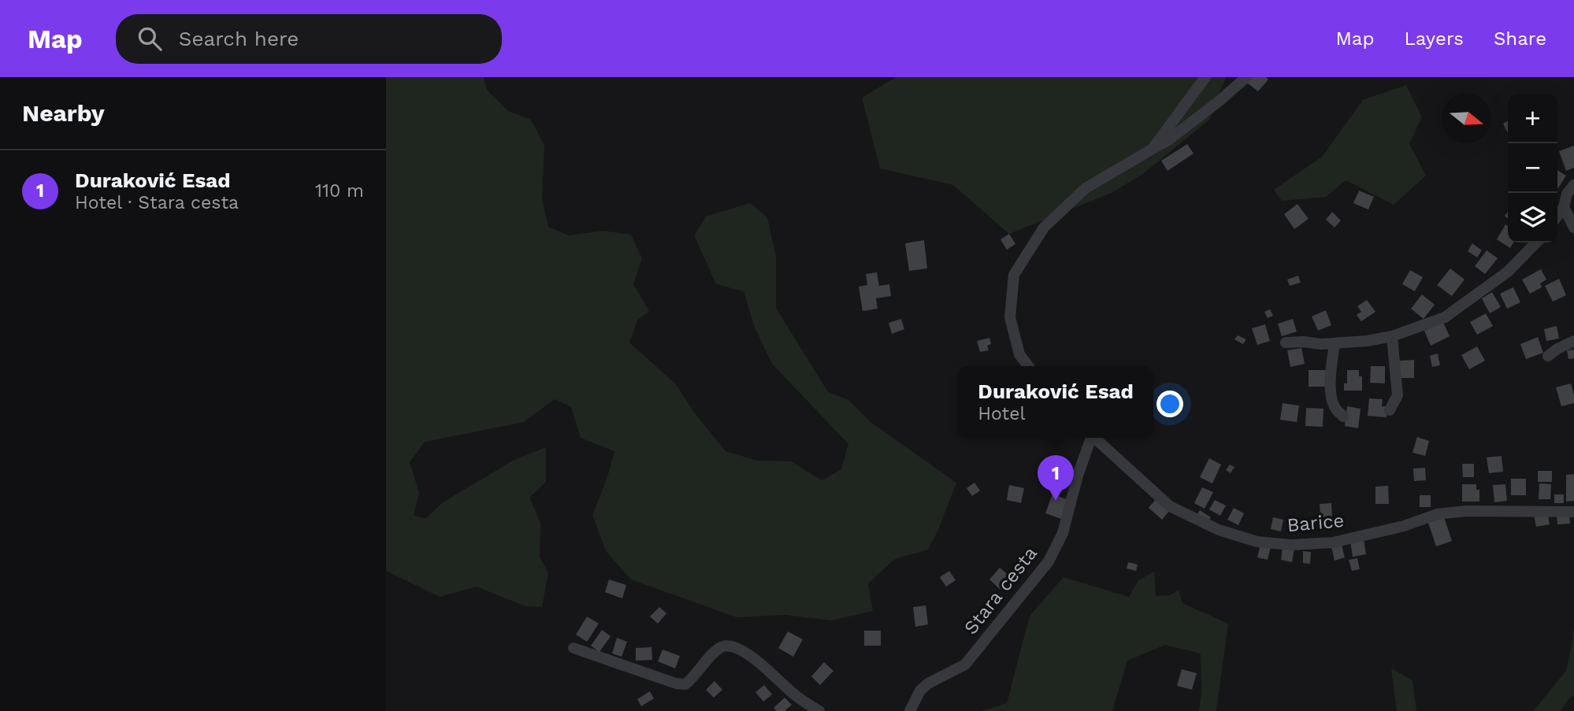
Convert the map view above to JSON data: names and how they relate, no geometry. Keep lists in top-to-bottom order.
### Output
{
  "streets": {
    "street": ["Barice", "Stara cesta"]
  },
  "north": "right",
  "page": {
    "header": "Map",
    "search": "Search here",
    "nav": ["Map", "Layers", "Share"],
    "heading": "Nearby",
    "map_buttons": ["+", "−"],
    "list": [
      {
        "mark": "1",
        "name": "Duraković Esad",
        "note": "Hotel · Stara cesta",
        "value": "110 m"
      }
    ],
    "popup": ["Duraković Esad", "Hotel"],
    "pins": "1"
  }
}
